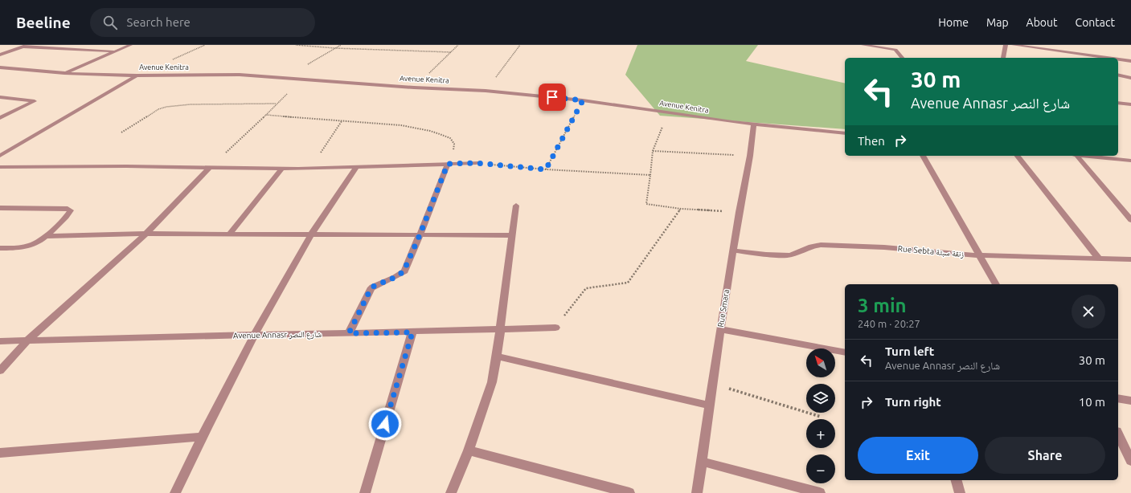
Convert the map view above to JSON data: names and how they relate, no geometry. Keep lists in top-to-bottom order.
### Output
{
  "streets": {
    "street": [
      "Avenue Kenitra",
      "Rue Sebta زنقة سبتة",
      "Rue Smara",
      "Avenue Annasr شارع النصر"
    ]
  },
  "crossings": [
    ["Avenue Kenitra", "Rue Smara"],
    ["Rue Sebta زنقة سبتة", "Rue Smara"]
  ],
  "north": "top left",
  "page": {
    "header": "Beeline",
    "search": "Search here",
    "nav": [
      "Home",
      "Map",
      "About",
      "Contact"
    ],
    "turn": ["30 m", "Avenue Annasr شارع النصر"],
    "then": "Then",
    "heading": ["3 min", "240 m · 20:27"],
    "list": [
      {
        "name": "Turn left",
        "note": "Avenue Annasr شارع النصر",
        "value": "30 m"
      },
      {
        "name": "Turn right",
        "value": "10 m"
      }
    ],
    "map_buttons": ["+", "−"],
    "buttons": ["Exit", "Share"]
  }
}
